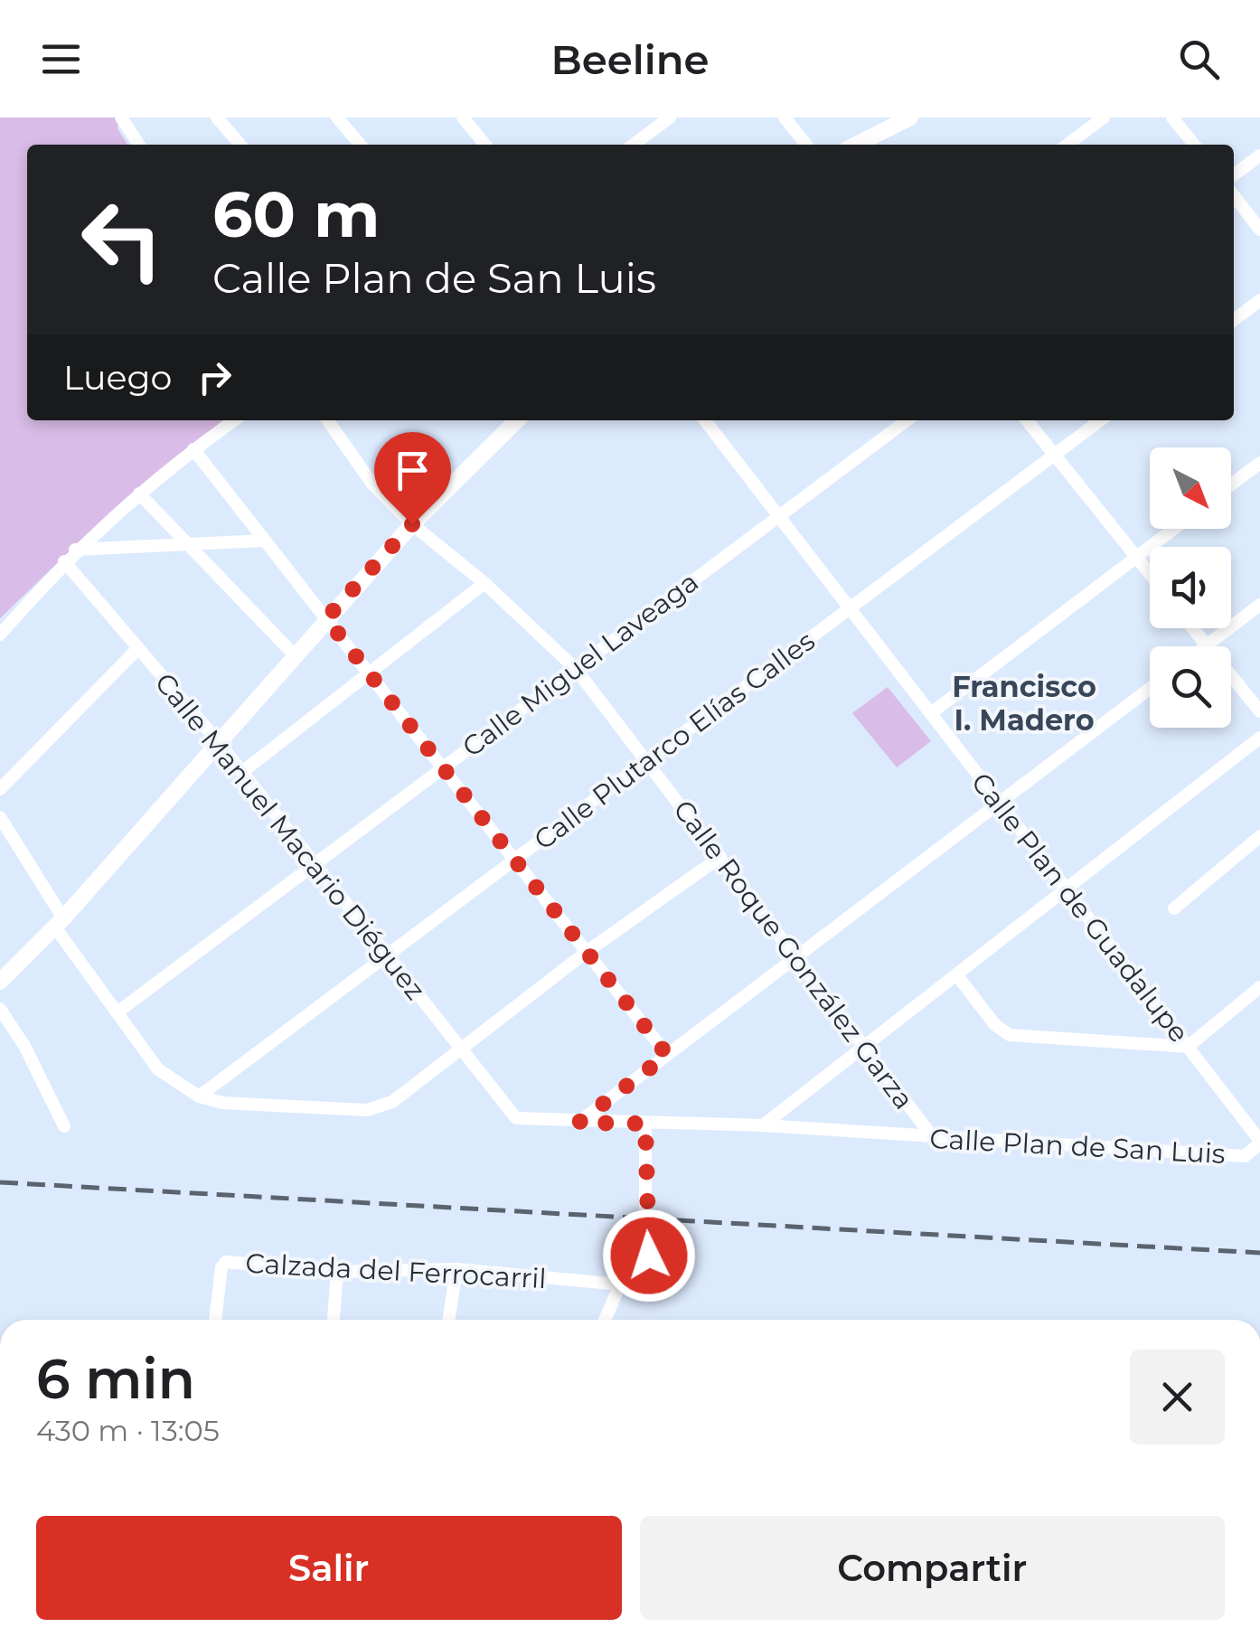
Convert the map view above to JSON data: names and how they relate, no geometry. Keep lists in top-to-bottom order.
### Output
{
  "streets": {
    "street": [
      "Calle Miguel Laveaga",
      "Calle Plutarco Elías Calles",
      "Calle Manuel Macario Diéguez",
      "Calle Plan de Guadalupe",
      "Calle Roque González Garza",
      "Calle Plan de San Luis",
      "Calzada del Ferrocarril"
    ]
  },
  "crossings": [
    ["Calle Miguel Laveaga", "Calle Manuel Macario Diéguez"],
    ["Calle Miguel Laveaga", "Calle Plan de Guadalupe"],
    ["Calle Miguel Laveaga", "Calle Roque González Garza"],
    ["Calle Plutarco Elías Calles", "Calle Manuel Macario Diéguez"],
    ["Calle Plutarco Elías Calles", "Calle Plan de Guadalupe"],
    ["Calle Plutarco Elías Calles", "Calle Roque González Garza"],
    ["Calle Manuel Macario Diéguez", "Calle Plan de San Luis"],
    ["Calle Plan de Guadalupe", "Calle Plan de San Luis"],
    ["Calle Roque González Garza", "Calle Plan de San Luis"]
  ],
  "districts": ["Francisco I. Madero"],
  "north": "bottom right",
  "page": {
    "header": "Beeline",
    "turn": ["60 m", "Calle Plan de San Luis"],
    "then": "Luego",
    "heading": ["6 min", "430 m · 13:05"],
    "buttons": ["Salir", "Compartir"]
  }
}
